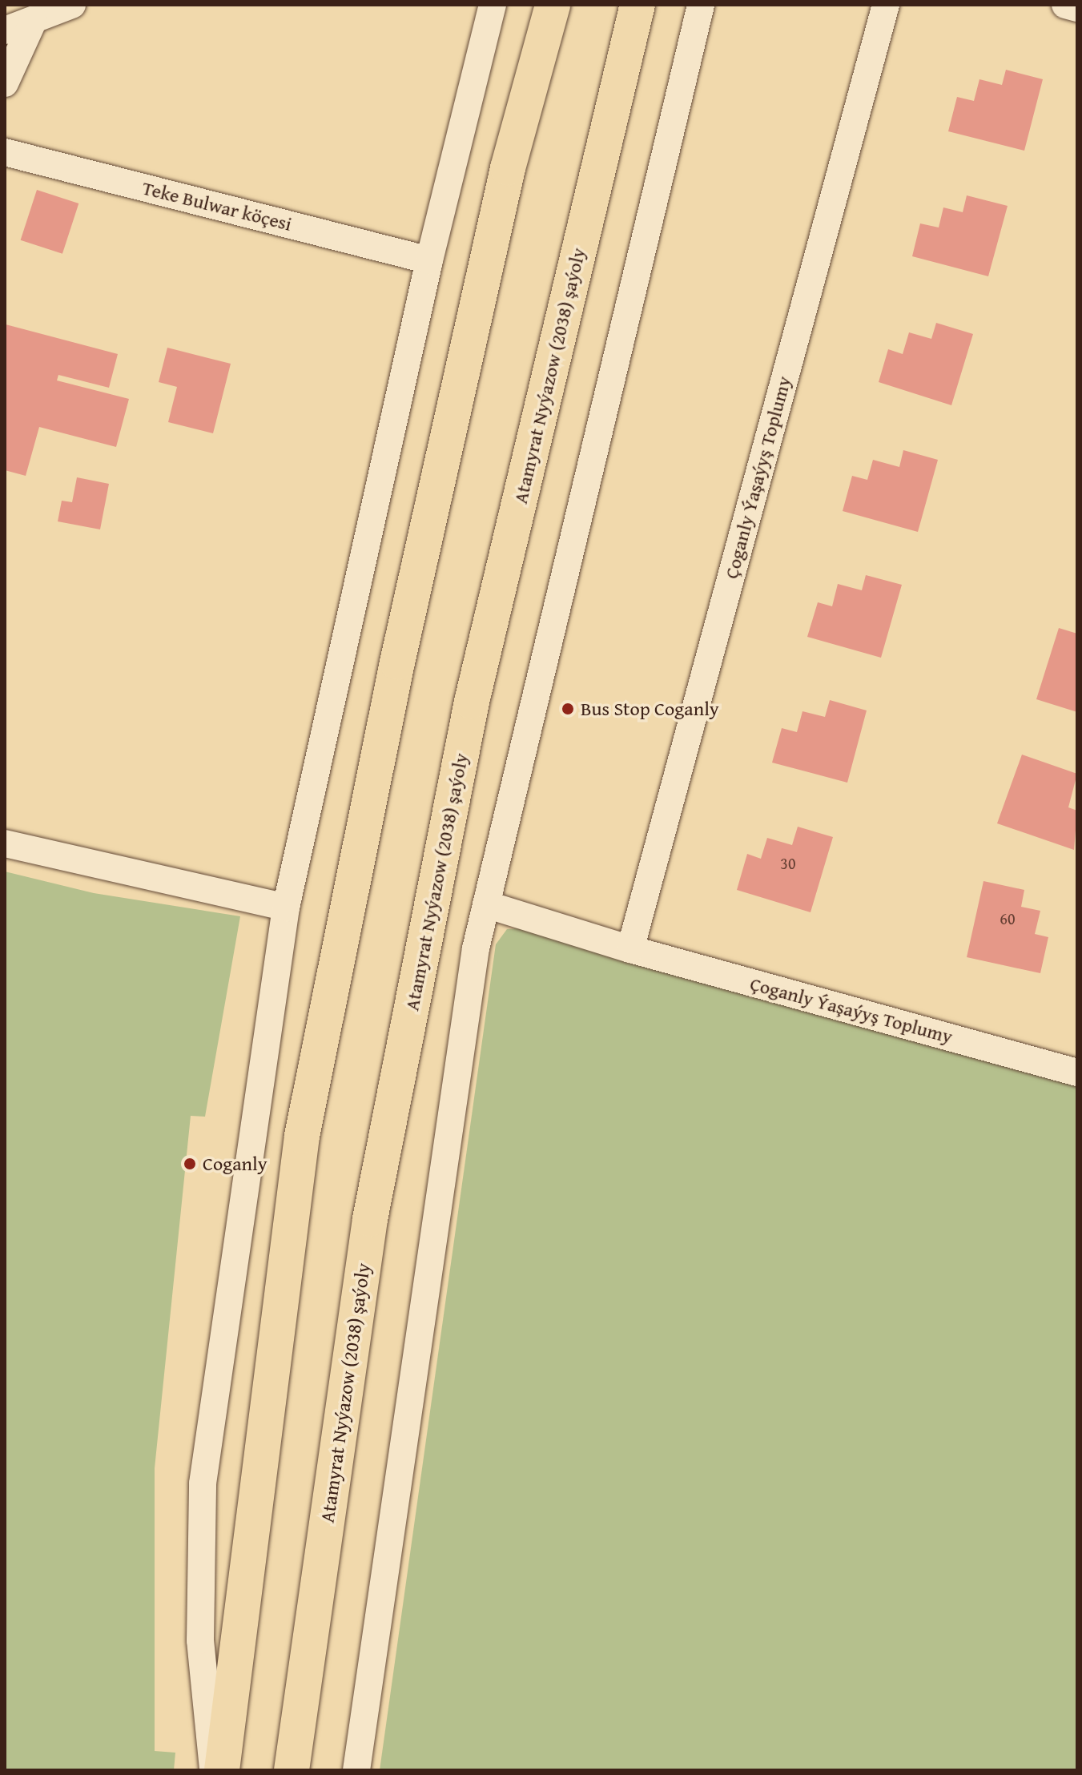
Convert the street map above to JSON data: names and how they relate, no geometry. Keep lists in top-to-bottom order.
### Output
{
  "streets": {
    "main road": ["Atamyrat Nyýazow (2038) şaýoly"],
    "street": ["Teke Bulwar köçesi", "Çoganly Ýaşaýyş Toplumy"]
  },
  "places": ["Bus Stop Coganly", "Coganly"],
  "house_numbers": ["30", "60"]
}
